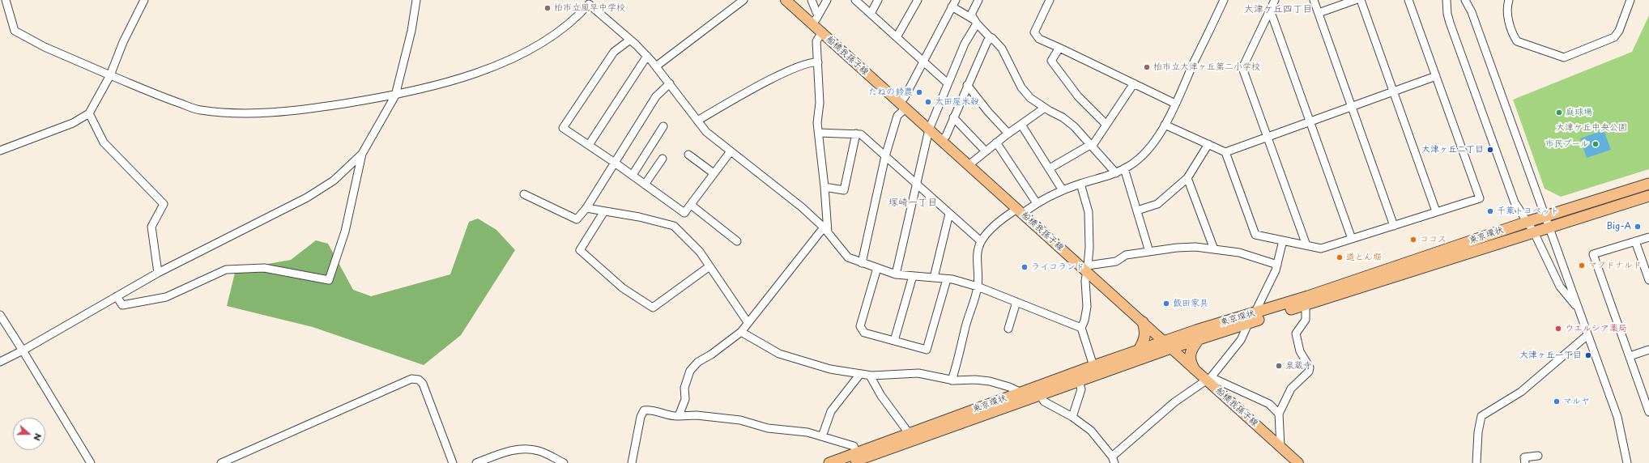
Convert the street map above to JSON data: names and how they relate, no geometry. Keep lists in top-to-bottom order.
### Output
{
  "streets": {
    "highway": ["東京環状"],
    "main road": ["船橋我孫子線"]
  },
  "crossings": [
    ["船橋我孫子線", "東京環状"]
  ],
  "districts": ["大津ケ丘四丁目", "塚崎一丁目"],
  "parks": ["大津ケ丘中央公園"],
  "places": [
    "柏市立風早中学校",
    "柏市立大津ヶ丘第二小学校",
    "たねの鈴農",
    "太田屋米穀",
    "庭球場",
    "市民プール",
    "大津ヶ丘二丁目",
    "千葉トヨペット",
    "Big-A",
    "ココス",
    "道とん堀",
    "マクドナルド",
    "ライコランド",
    "飯田家具",
    "ウエルシア薬局",
    "大津ヶ丘一丁目",
    "泉蔵寺",
    "マルヤ"
  ],
  "north": "right"
}
